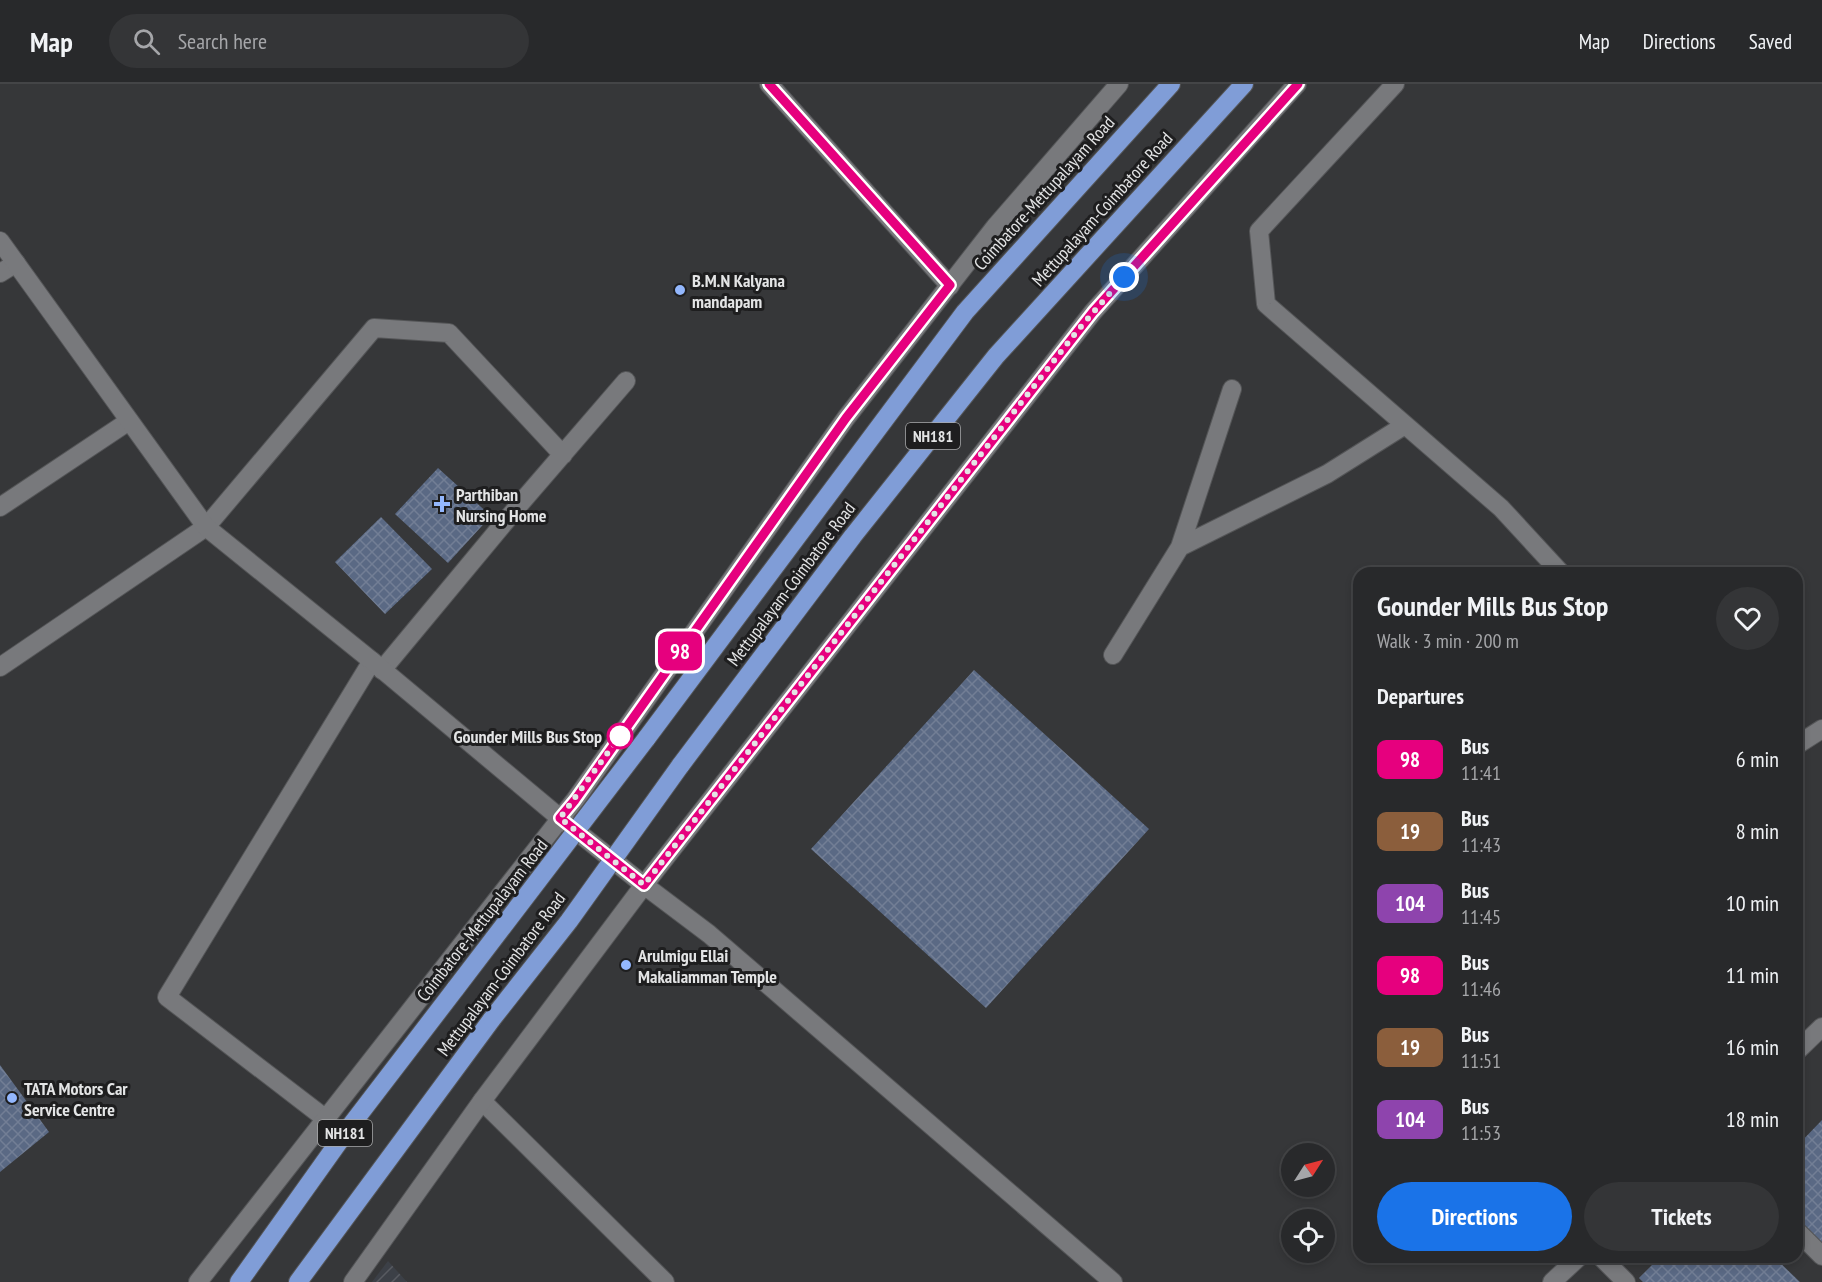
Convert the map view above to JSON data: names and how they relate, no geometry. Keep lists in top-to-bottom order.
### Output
{
  "streets": {
    "highway": ["Coimbatore-Mettupalayam Road", "Mettupalayam-Coimbatore Road", "NH181"]
  },
  "places": {
    "other": [
      "B.M.N Kalyana mandapam",
      "Gounder Mills Bus Stop",
      "Arulmigu Ellai Makaliamman Temple",
      "TATA Motors Car Service Centre"
    ],
    "health": ["Parthiban Nursing Home"]
  },
  "lines": ["bus line 98"],
  "north": "top right",
  "page": {
    "header": "Map",
    "search": "Search here",
    "nav": ["Map", "Directions", "Saved"],
    "on_map": "98",
    "heading": [
      ["Gounder Mills Bus Stop", "Walk · 3 min · 200 m"],
      "Departures"
    ],
    "list": [
      {
        "mark": "98",
        "name": "Bus",
        "note": "11:41",
        "value": "6 min"
      },
      {
        "mark": "19",
        "name": "Bus",
        "note": "11:43",
        "value": "8 min"
      },
      {
        "mark": "104",
        "name": "Bus",
        "note": "11:45",
        "value": "10 min"
      },
      {
        "mark": "98",
        "name": "Bus",
        "note": "11:46",
        "value": "11 min"
      },
      {
        "mark": "19",
        "name": "Bus",
        "note": "11:51",
        "value": "16 min"
      },
      {
        "mark": "104",
        "name": "Bus",
        "note": "11:53",
        "value": "18 min"
      }
    ],
    "buttons": ["Directions", "Tickets"]
  }
}
